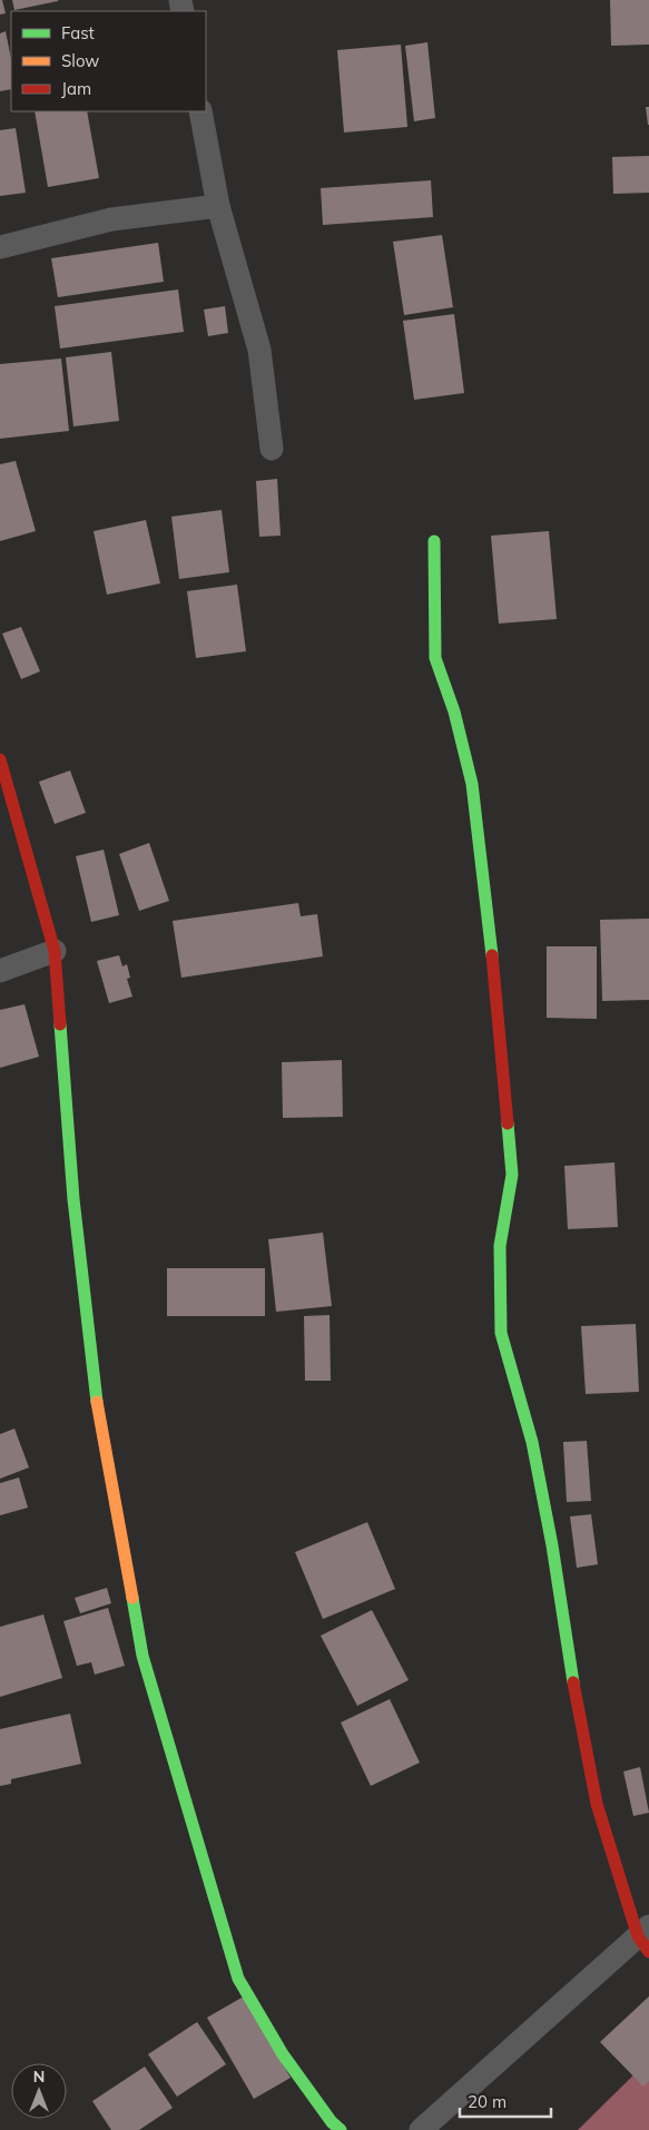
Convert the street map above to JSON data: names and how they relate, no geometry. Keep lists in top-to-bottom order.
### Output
{
  "legend": ["Fast", "Slow", "Jam"],
  "scale_bar": "20 m",
  "north": "top"
}
